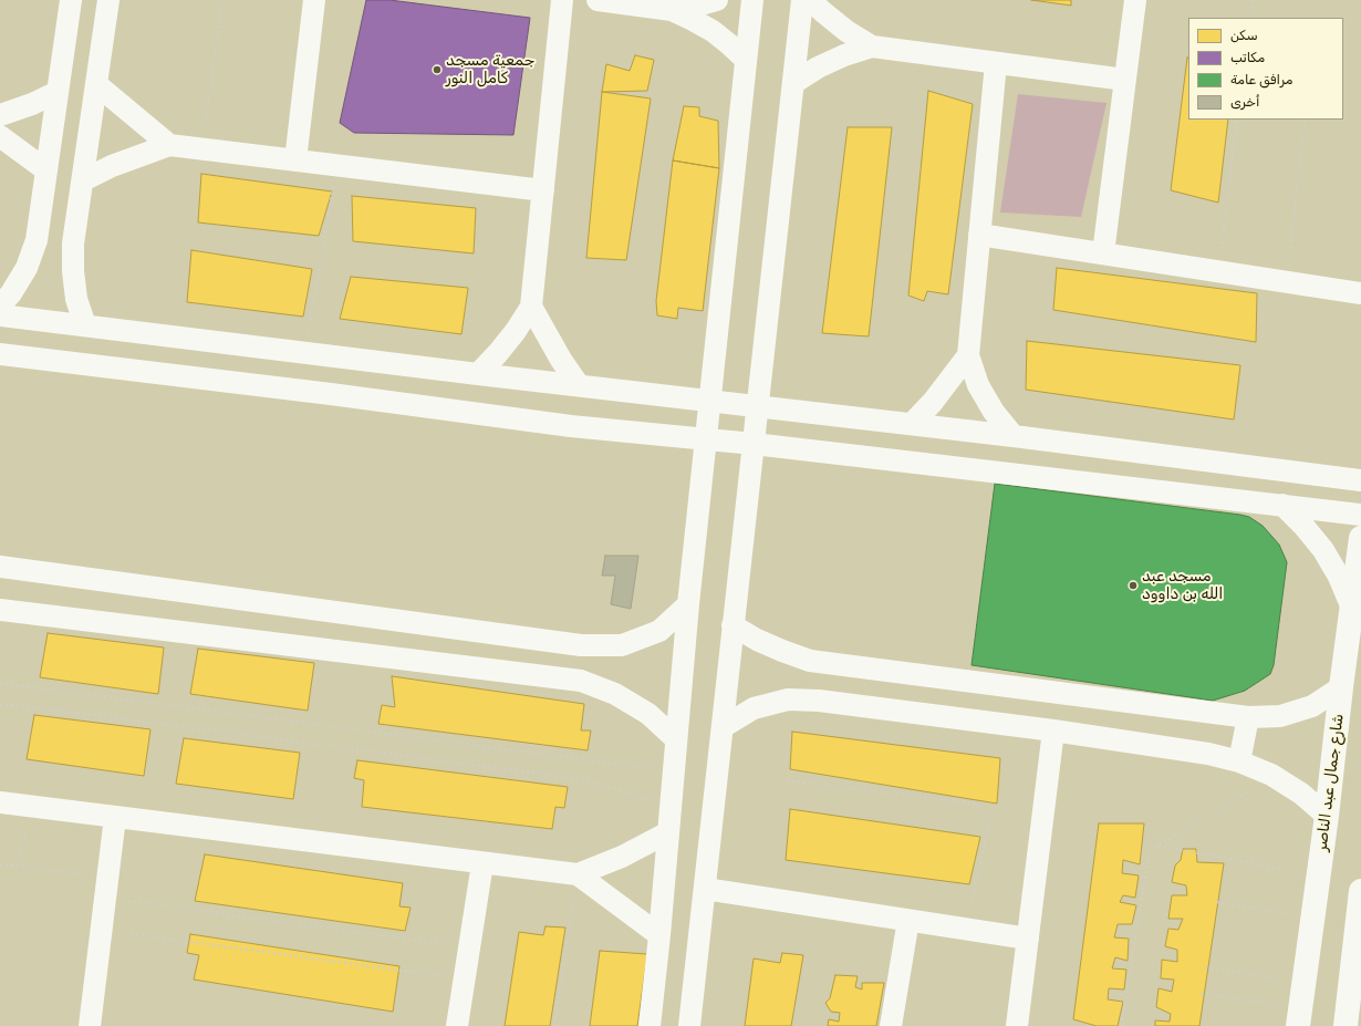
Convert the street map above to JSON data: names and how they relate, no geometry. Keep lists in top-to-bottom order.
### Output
{
  "streets": {
    "main road": ["شارع جمال عبد الناصر"]
  },
  "places": ["جمعية مسجد كامل النور", "مسجد عبد الله بن داوود"],
  "legend": [
    "سكن",
    "مكاتب",
    "مرافق عامة",
    "أخرى"
  ]
}
